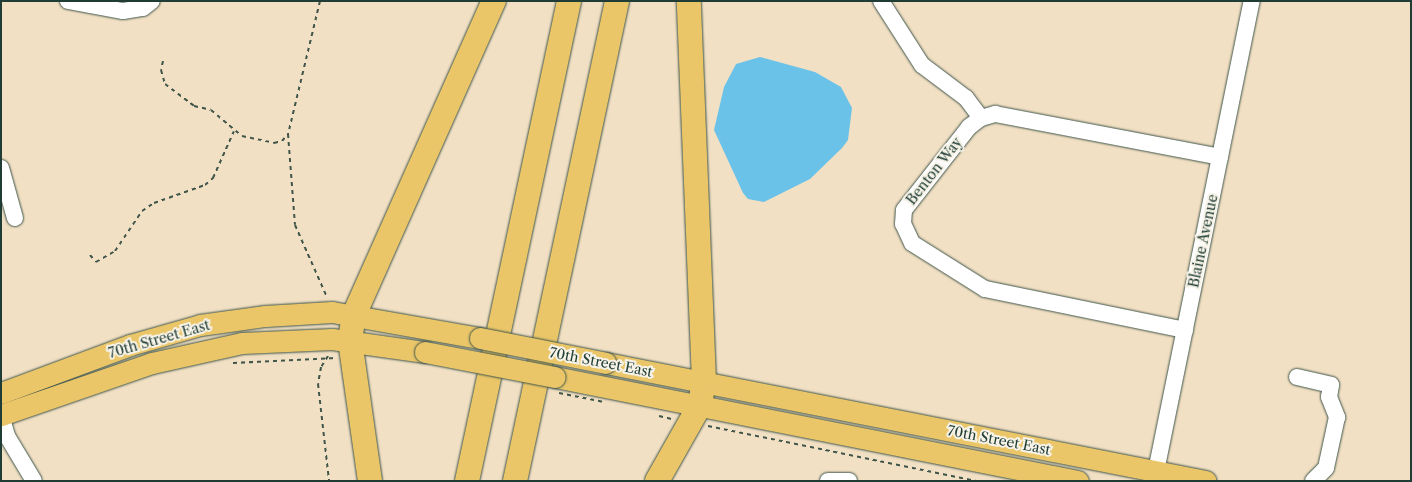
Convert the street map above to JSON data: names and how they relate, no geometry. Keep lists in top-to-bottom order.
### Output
{
  "streets": {
    "main road": ["70th Street East"],
    "street": ["Benton Way", "Blaine Avenue"]
  },
  "crossings": [
    ["Benton Way", "Blaine Avenue"],
    ["Blaine Avenue", "70th Street East"]
  ]
}
